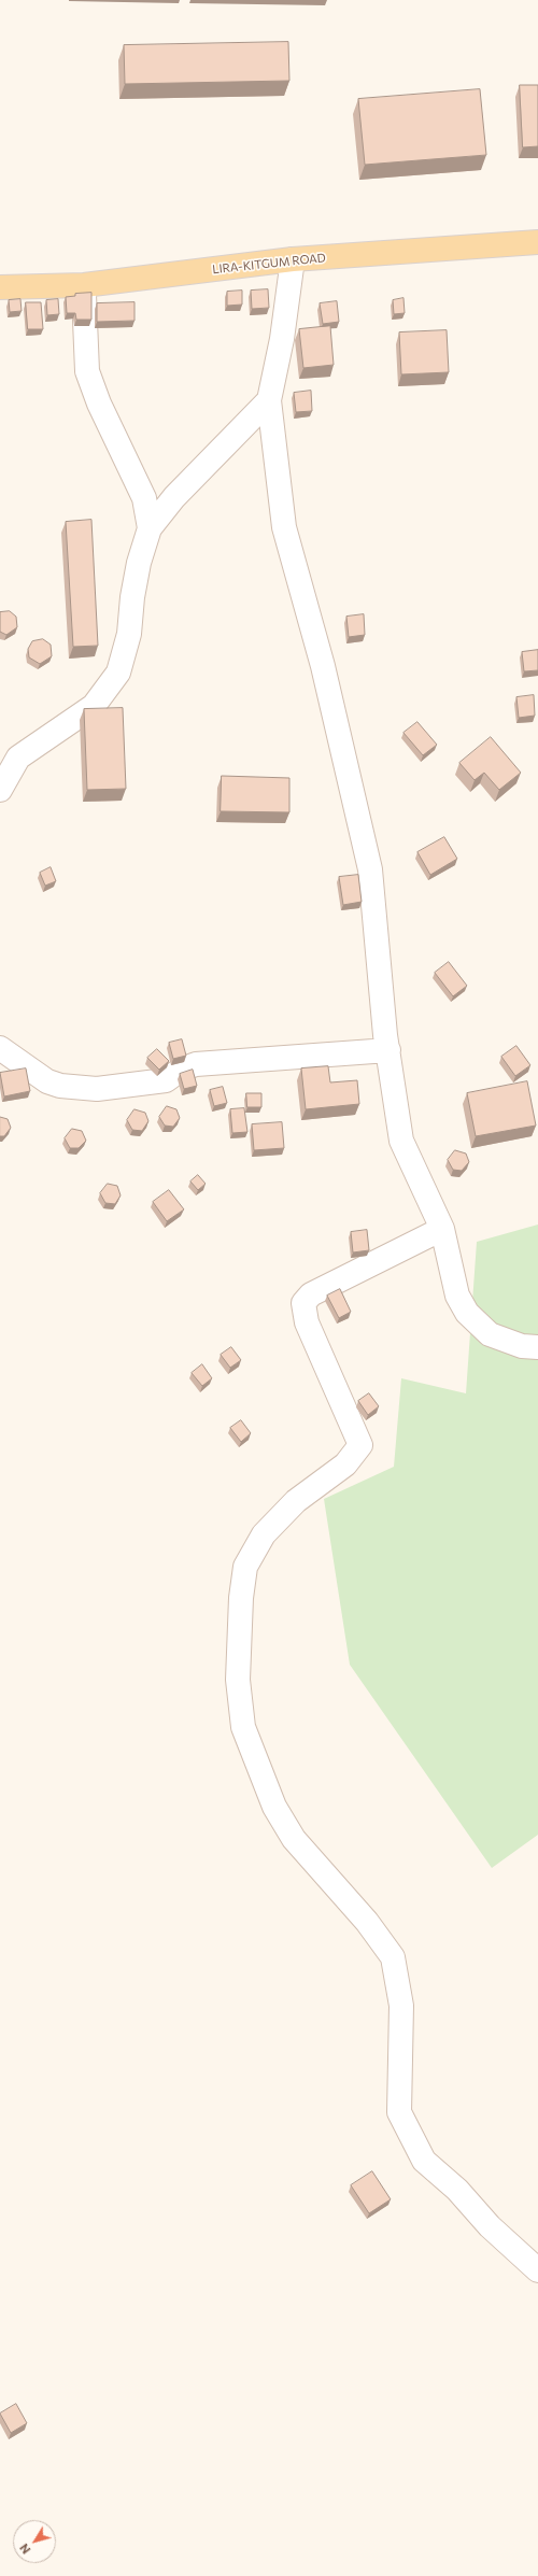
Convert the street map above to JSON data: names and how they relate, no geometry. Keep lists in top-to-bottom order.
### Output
{
  "streets": {
    "main road": ["LIRA-KITGUM ROAD"]
  },
  "north": "bottom left"
}
